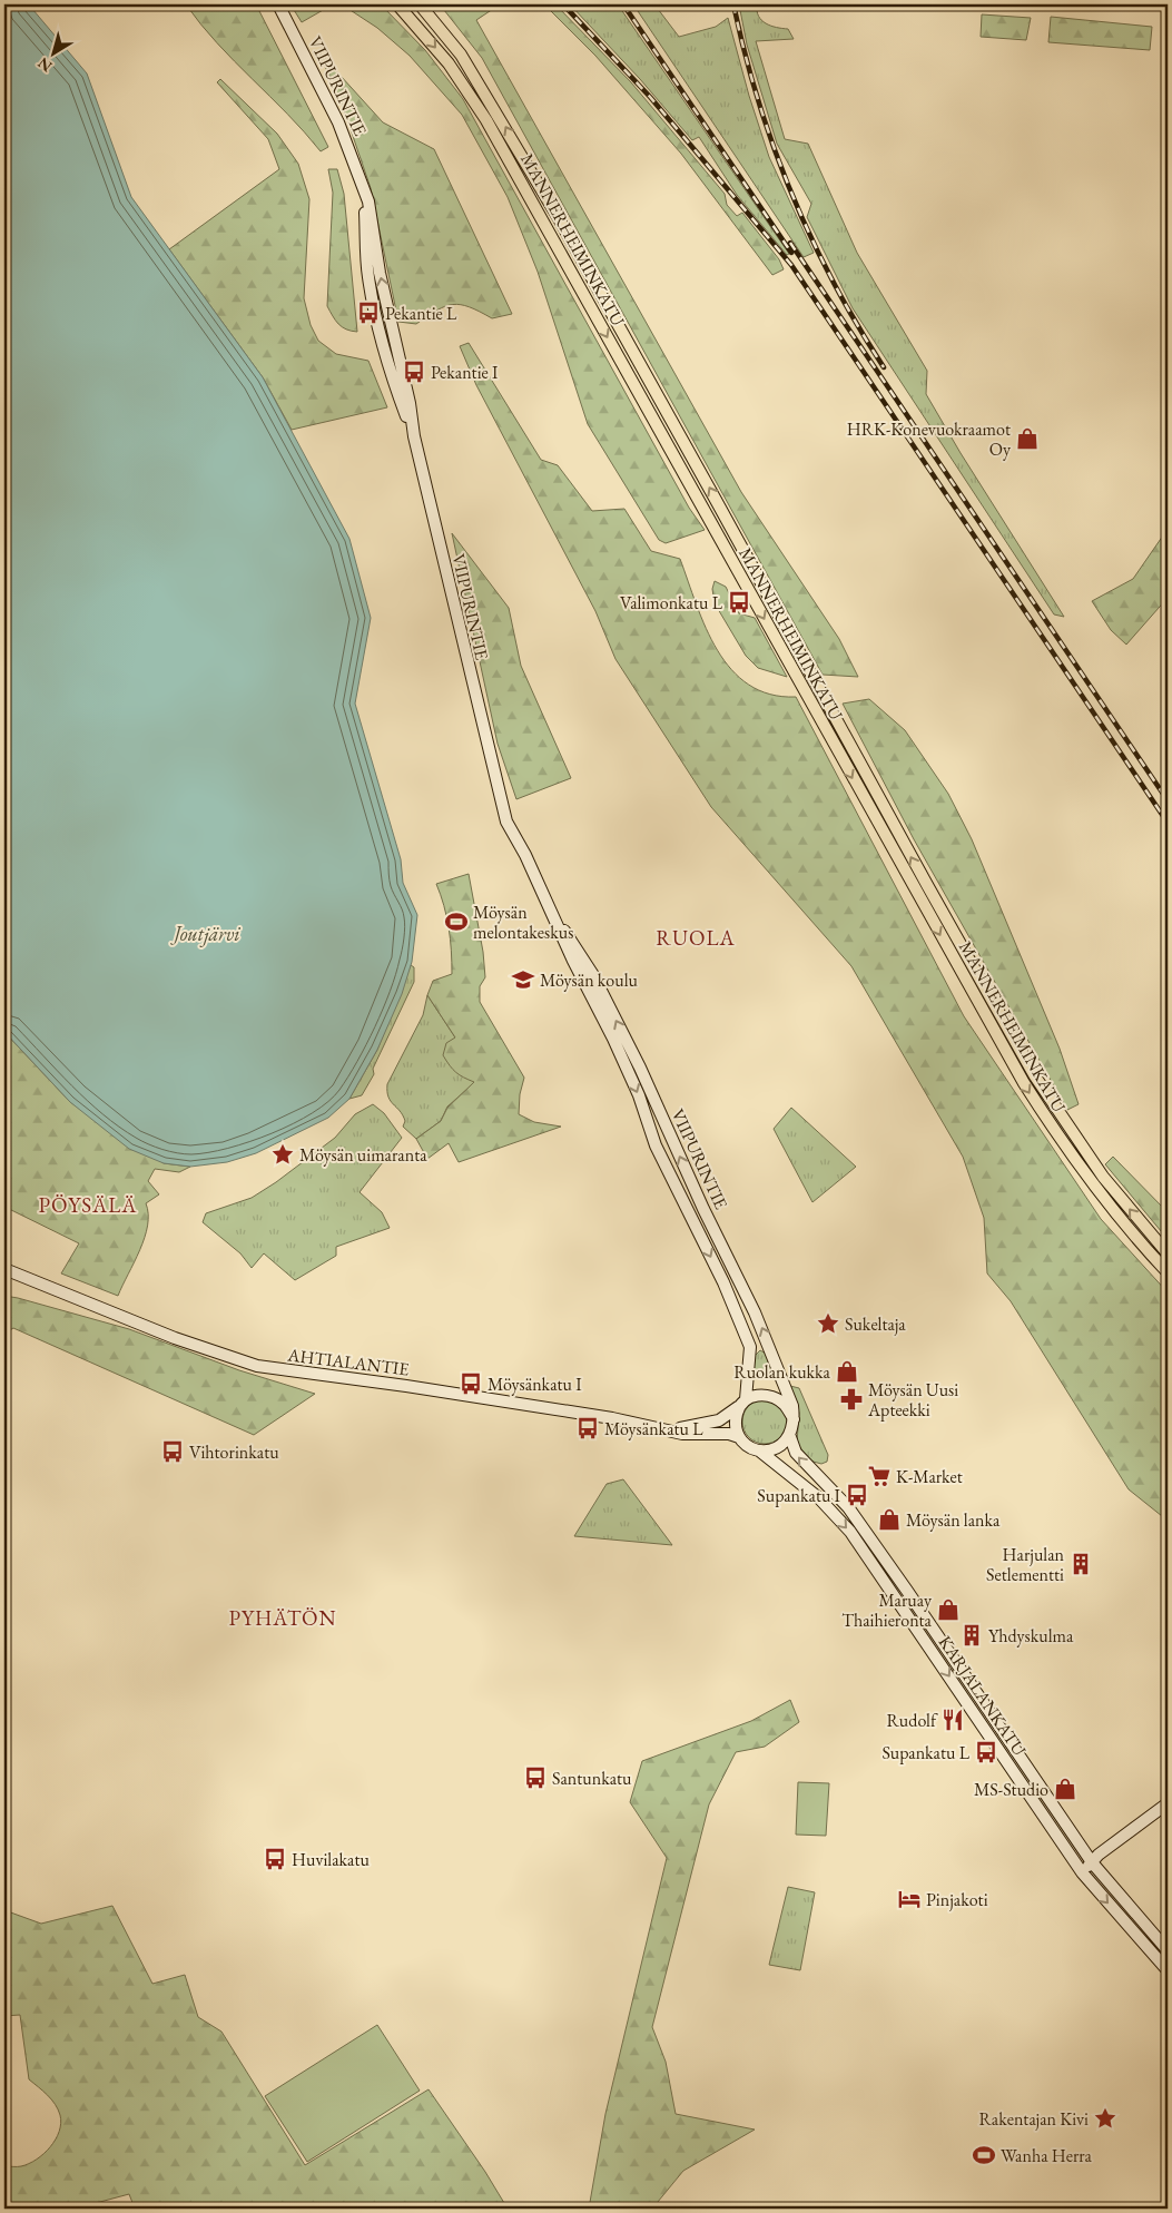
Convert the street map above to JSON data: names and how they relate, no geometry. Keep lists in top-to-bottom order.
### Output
{
  "streets": {
    "main road": [
      "VIIPURINTIE",
      "MANNERHEIMINKATU",
      "AHTIALANTIE",
      "KARJALANKATU"
    ]
  },
  "crossings": [
    ["VIIPURINTIE", "AHTIALANTIE"],
    ["VIIPURINTIE", "KARJALANKATU"],
    ["AHTIALANTIE", "KARJALANKATU"]
  ],
  "districts": ["RUOLA", "PÖYSÄLÄ", "PYHÄTÖN"],
  "water": ["Joutjärvi"],
  "places": {
    "bus stop": [
      "Pekantie L",
      "Pekantie I",
      "Valimonkatu L",
      "Möysänkatu I",
      "Möysänkatu L",
      "Vihtorinkatu",
      "Supankatu I",
      "Supankatu L",
      "Santunkatu",
      "Huvilakatu"
    ],
    "shop": [
      "HRK-Konevuokraamot Oy",
      "Ruolan kukka",
      "Möysän lanka",
      "Maruay Thaihieronta",
      "MS-Studio"
    ],
    "sports": ["Möysän melontakeskus", "Wanha Herra"],
    "school or university": ["Möysän koulu"],
    "place": ["Möysän uimaranta", "Sukeltaja", "Rakentajan Kivi"],
    "pharmacy": ["Möysän Uusi Apteekki"],
    "supermarket": ["K-Market"],
    "building": ["Harjulan Setlementti", "Yhdyskulma"],
    "restaurant": ["Rudolf"],
    "hotel": ["Pinjakoti"]
  },
  "north": "bottom left"
}
